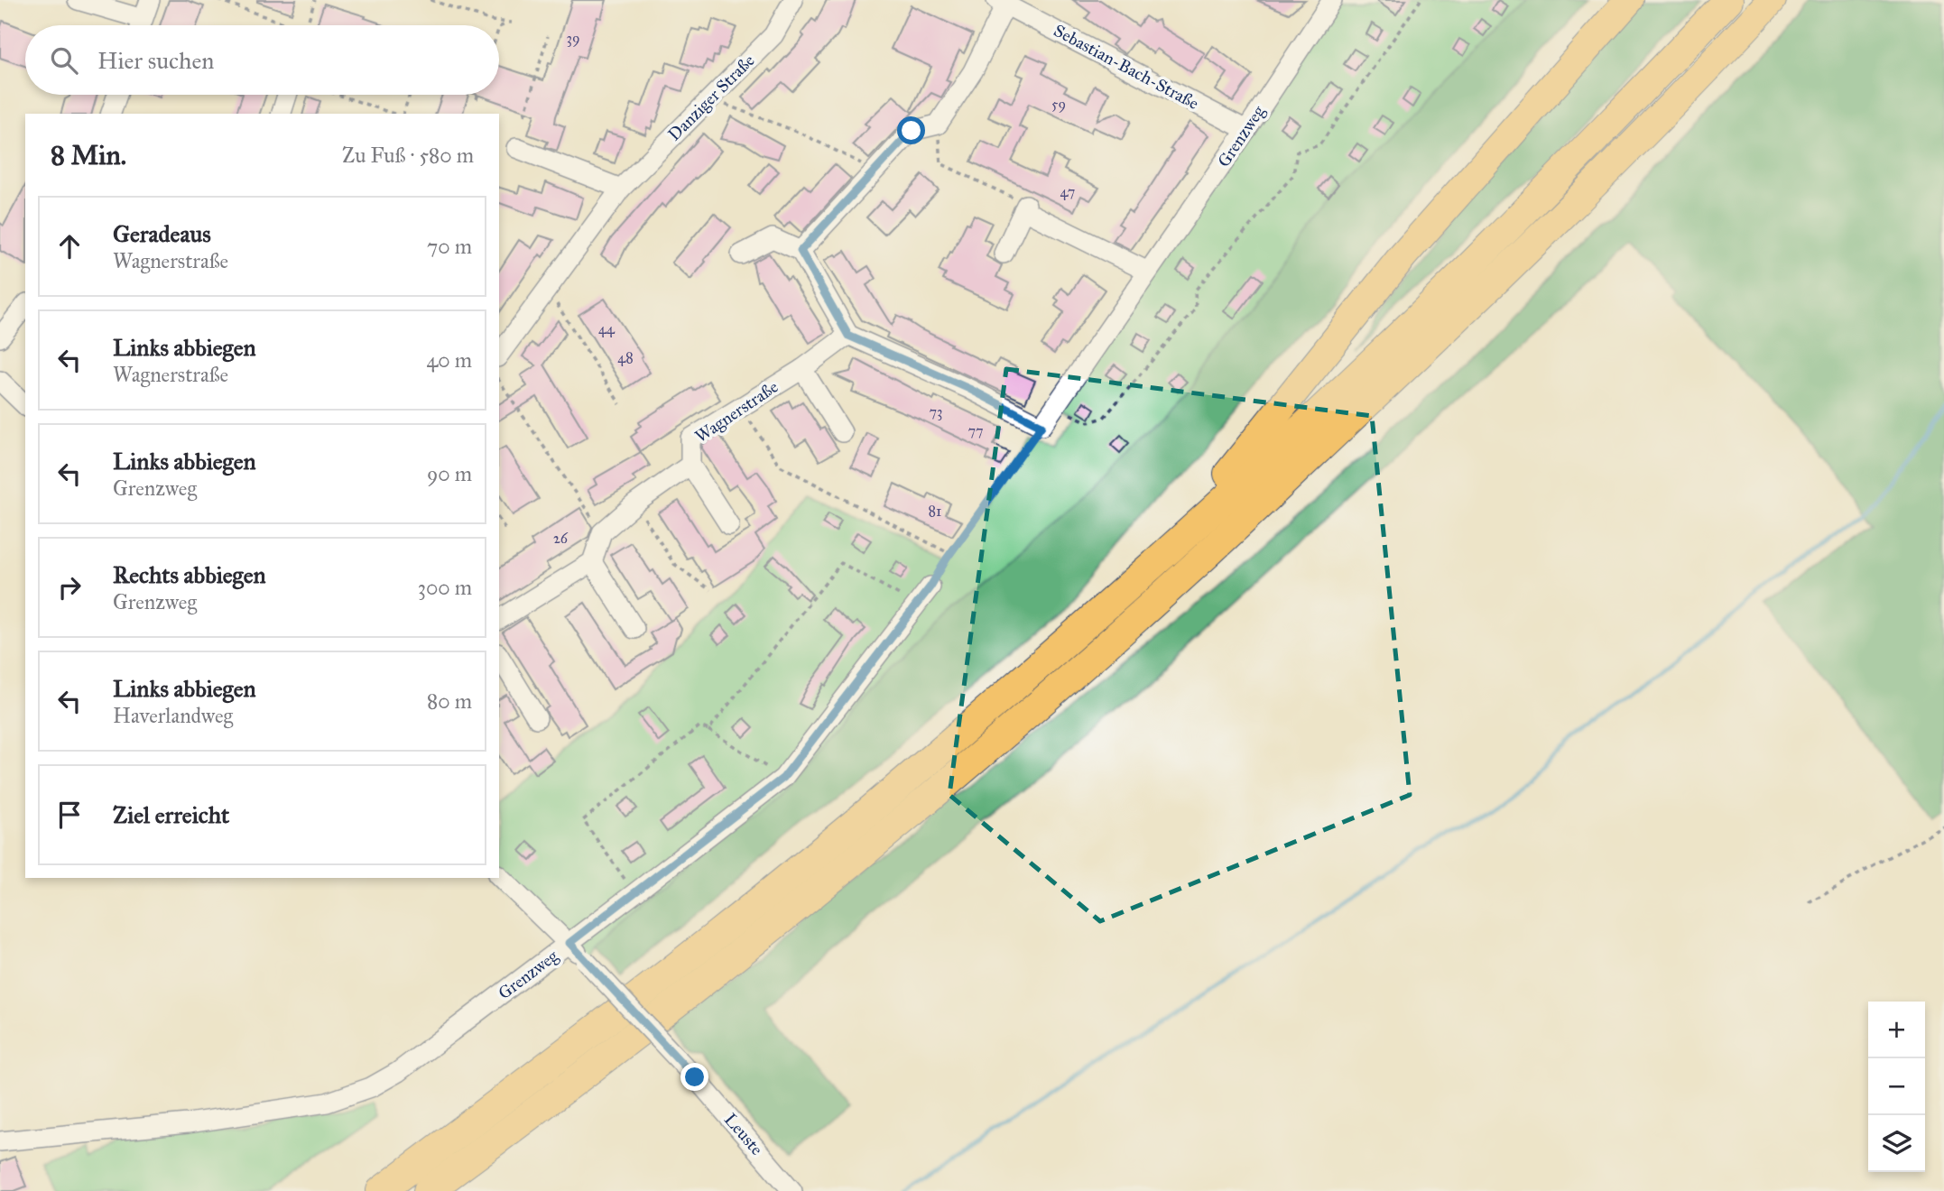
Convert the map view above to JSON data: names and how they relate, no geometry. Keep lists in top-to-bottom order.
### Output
{
  "streets": {
    "street": [
      "Sebastian-Bach-Straße",
      "Danziger Straße",
      "Grenzweg",
      "Wagnerstraße",
      "Leuste"
    ]
  },
  "crossings": [
    ["Sebastian-Bach-Straße", "Grenzweg"],
    ["Grenzweg", "Leuste"]
  ],
  "house_numbers": [
    "39",
    "59",
    "47",
    "44",
    "48",
    "73",
    "77",
    "81",
    "26"
  ],
  "page": {
    "search": "Hier suchen",
    "heading": ["8 Min.", "Zu Fuß · 580 m"],
    "list": [
      ["Geradeaus", "Wagnerstraße", "70 m"],
      ["Links abbiegen", "Wagnerstraße", "40 m"],
      ["Links abbiegen", "Grenzweg", "90 m"],
      ["Rechts abbiegen", "Grenzweg", "300 m"],
      ["Links abbiegen", "Haverlandweg", "80 m"],
      "Ziel erreicht"
    ],
    "map_buttons": ["+", "−"]
  }
}
